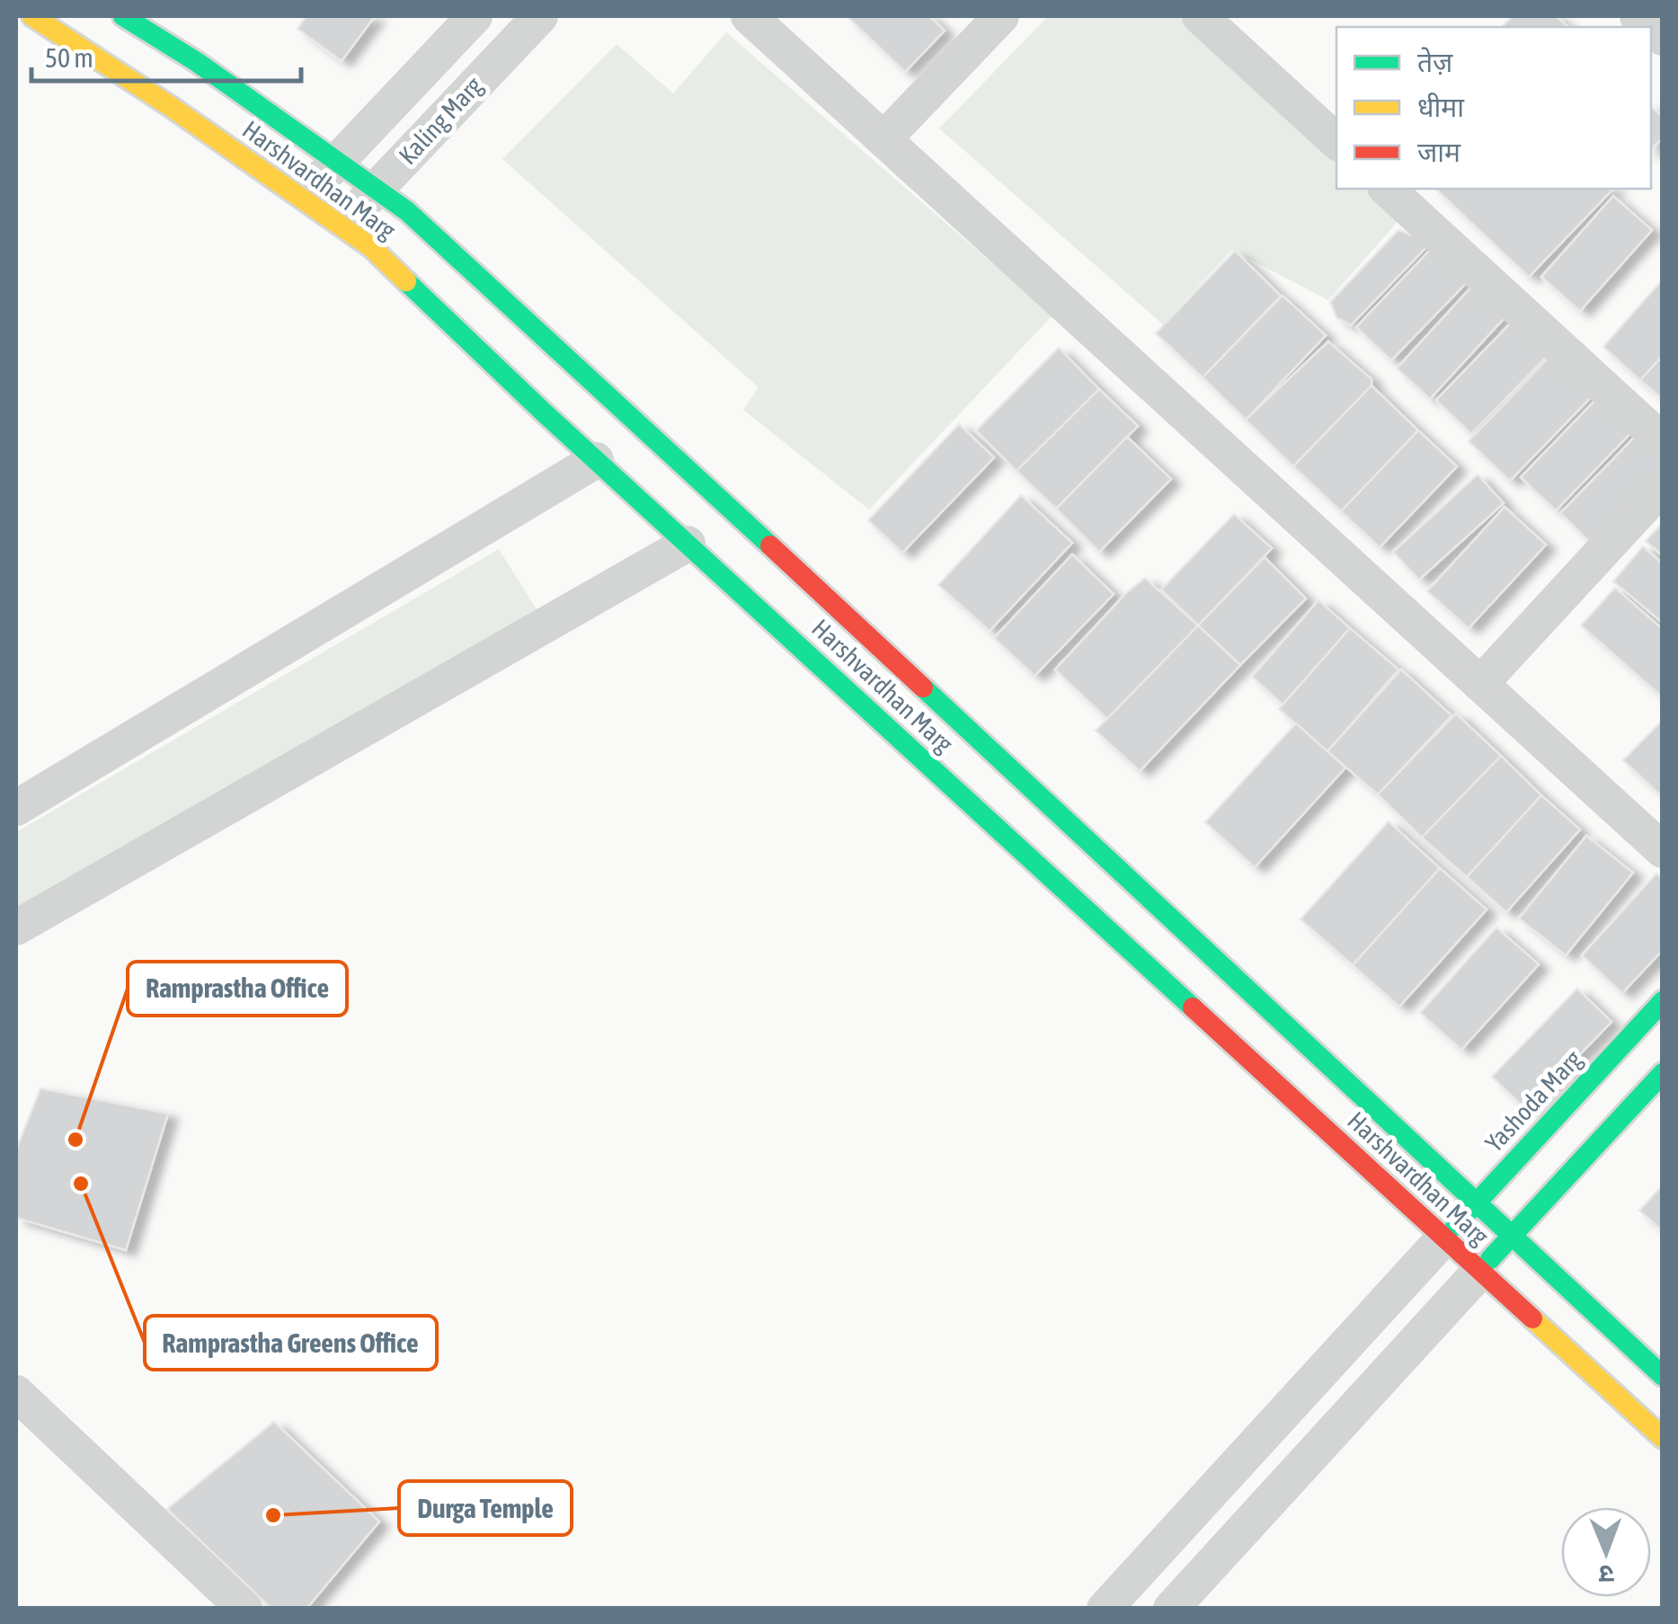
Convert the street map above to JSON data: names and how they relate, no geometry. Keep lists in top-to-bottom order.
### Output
{
  "streets": {
    "street": ["Kaling Marg", "Harshvardhan Marg", "Yashoda Marg"]
  },
  "crossings": [
    ["Kaling Marg", "Harshvardhan Marg"],
    ["Harshvardhan Marg", "Yashoda Marg"]
  ],
  "places": ["Ramprastha Office", "Ramprastha Greens Office", "Durga Temple"],
  "legend": ["तेज़", "धीमा", "जाम"],
  "scale_bar": "50 m",
  "north": "bottom"
}
